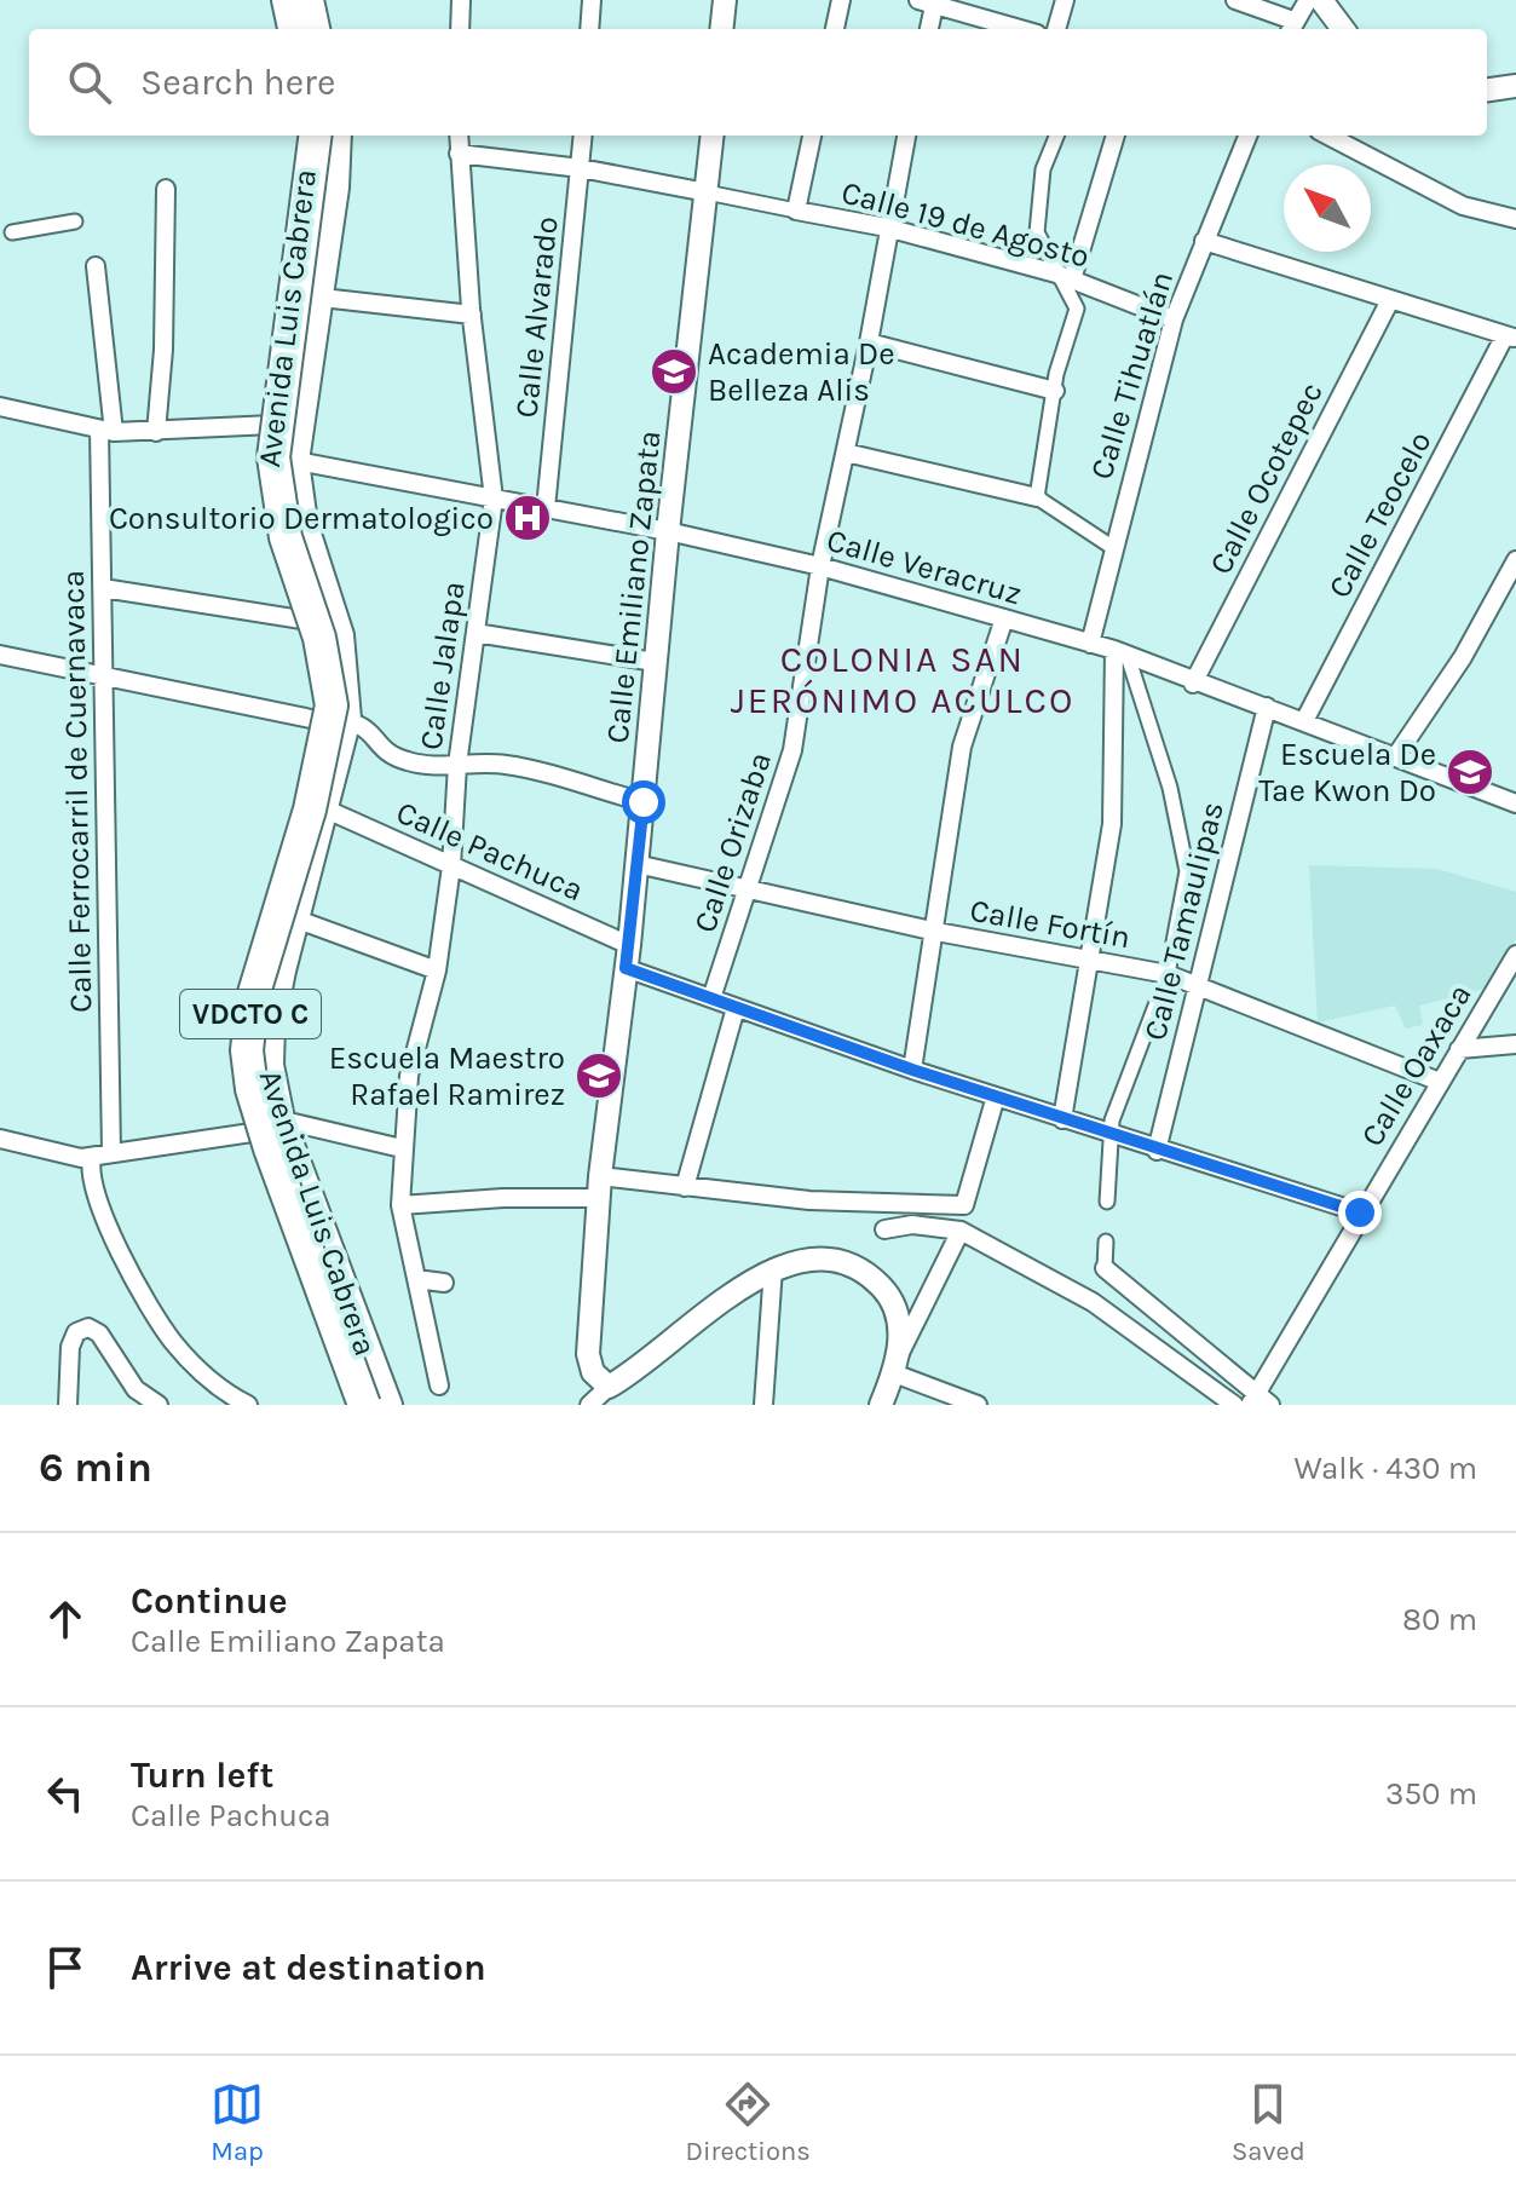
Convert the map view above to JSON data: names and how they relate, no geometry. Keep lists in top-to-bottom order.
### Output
{
  "streets": {
    "highway": ["VDCTO C"],
    "main road": ["Avenida Luis Cabrera"],
    "street": [
      "Calle 19 de Agosto",
      "Calle Alvarado",
      "Calle Tihuatlán",
      "Calle Ocotepec",
      "Calle Teocelo",
      "Calle Veracruz",
      "Calle Emiliano Zapata",
      "Calle Jalapa",
      "Calle Ferrocarril de Cuernavaca",
      "Calle Orizaba",
      "Calle Pachuca",
      "Calle Tamaulipas",
      "Calle Fortín",
      "Calle Oaxaca"
    ]
  },
  "crossings": [
    ["Calle 19 de Agosto", "Calle Tihuatlán"],
    ["Calle 19 de Agosto", "Calle Orizaba"],
    ["Calle Alvarado", "Calle Veracruz"],
    ["Avenida Luis Cabrera", "Calle Veracruz"],
    ["Avenida Luis Cabrera", "Calle Pachuca"],
    ["Avenida Luis Cabrera", "VDCTO C"],
    ["Calle Tihuatlán", "Calle Veracruz"],
    ["Calle Ocotepec", "Calle Veracruz"],
    ["Calle Teocelo", "Calle Veracruz"],
    ["Calle Veracruz", "Calle Emiliano Zapata"],
    ["Calle Veracruz", "Calle Jalapa"],
    ["Calle Veracruz", "Calle Orizaba"],
    ["Calle Veracruz", "Calle Tamaulipas"],
    ["Calle Emiliano Zapata", "Calle Pachuca"],
    ["Calle Emiliano Zapata", "Calle Fortín"],
    ["Calle Jalapa", "Calle Pachuca"],
    ["Calle Orizaba", "Calle Pachuca"],
    ["Calle Orizaba", "Calle Fortín"],
    ["Calle Pachuca", "Calle Tamaulipas"],
    ["Calle Pachuca", "Calle Oaxaca"],
    ["Calle Tamaulipas", "Calle Fortín"],
    ["Calle Fortín", "Calle Oaxaca"]
  ],
  "districts": ["COLONIA SAN JERÓNIMO ACULCO"],
  "places": {
    "school or university": ["Academia De Belleza Alis", "Escuela De Tae Kwon Do", "Escuela Maestro Rafael Ramirez"],
    "hospital": ["Consultorio Dermatologico"]
  },
  "north": "top left",
  "page": {
    "search": "Search here",
    "heading": ["6 min", "Walk · 430 m"],
    "list": [
      ["Continue", "Calle Emiliano Zapata", "80 m"],
      ["Turn left", "Calle Pachuca", "350 m"],
      "Arrive at destination"
    ],
    "nav": ["Map", "Directions", "Saved"]
  }
}
